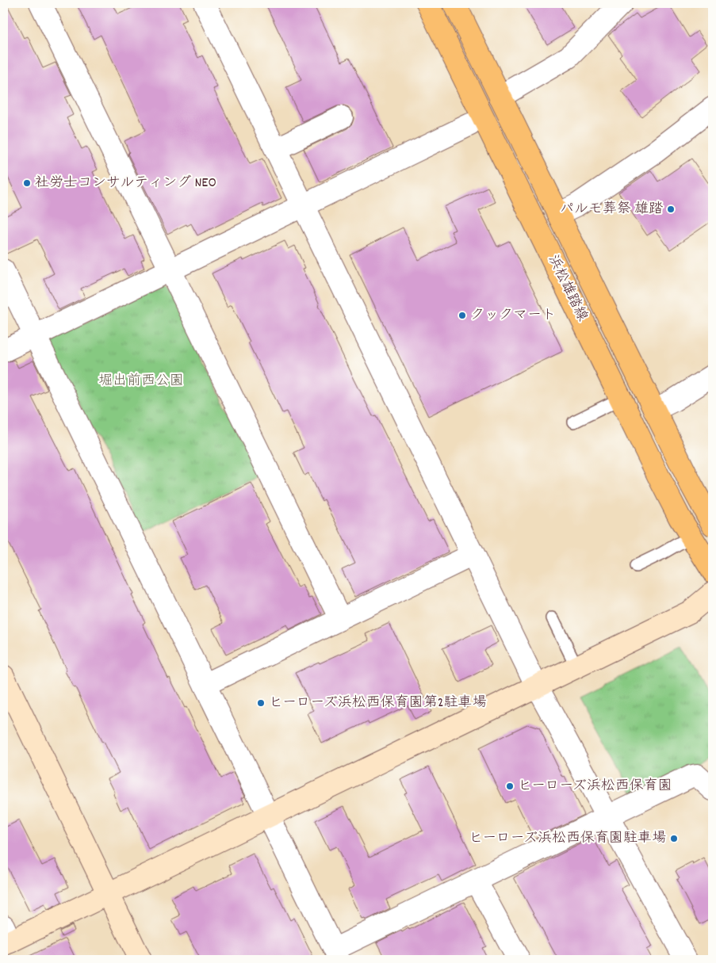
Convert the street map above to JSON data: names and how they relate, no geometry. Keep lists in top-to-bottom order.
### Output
{
  "streets": {
    "main road": ["浜松雄踏線"]
  },
  "parks": ["堀出前西公園"],
  "places": [
    "社労士コンサルティング NEO",
    "パルモ葬祭 雄踏",
    "クックマート",
    "ヒーローズ浜松西保育園第2駐車場",
    "ヒーローズ浜松西保育園",
    "ヒーローズ浜松西保育園駐車場"
  ]
}
